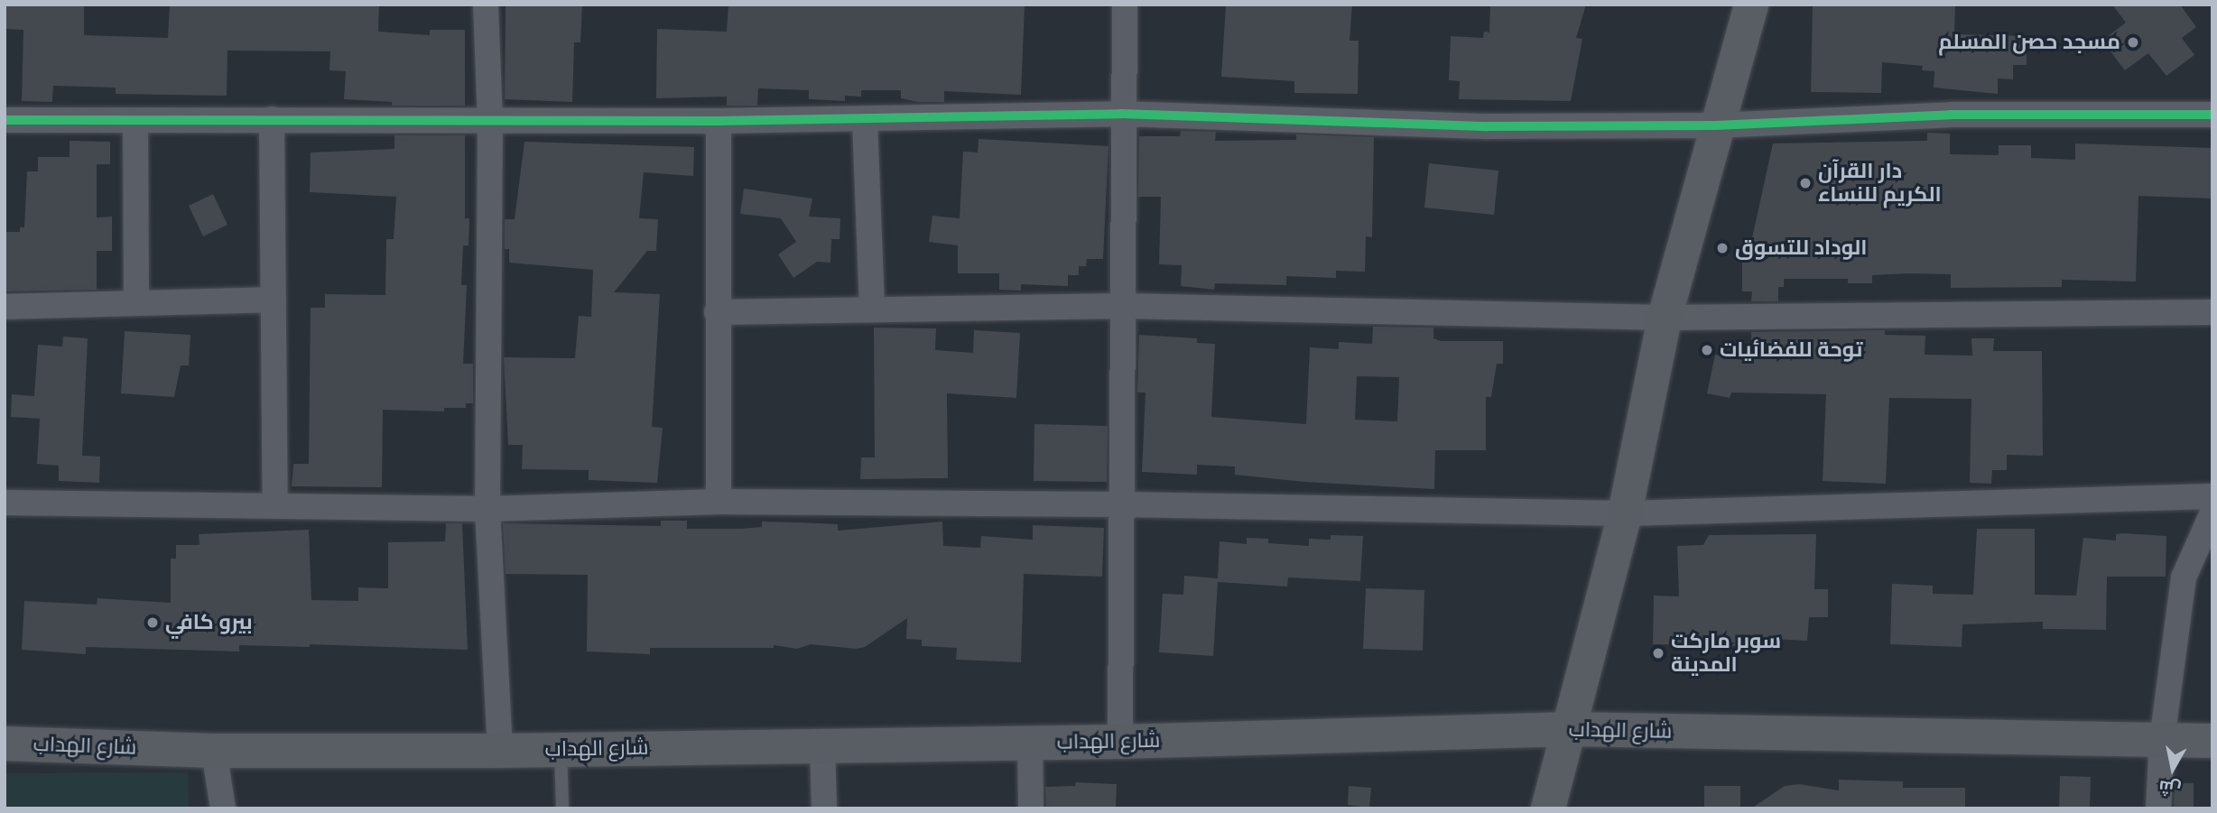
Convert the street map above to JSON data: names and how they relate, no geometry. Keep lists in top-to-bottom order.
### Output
{
  "streets": {
    "street": ["شارع الهداب"]
  },
  "places": [
    "مسجد حصن المسلم",
    "دار القرآن الكريم للنساء",
    "الوداد للتسوق",
    "توحة للفضائيات",
    "بيرو كافي",
    "سوبر ماركت المدينة"
  ],
  "north": "bottom"
}
